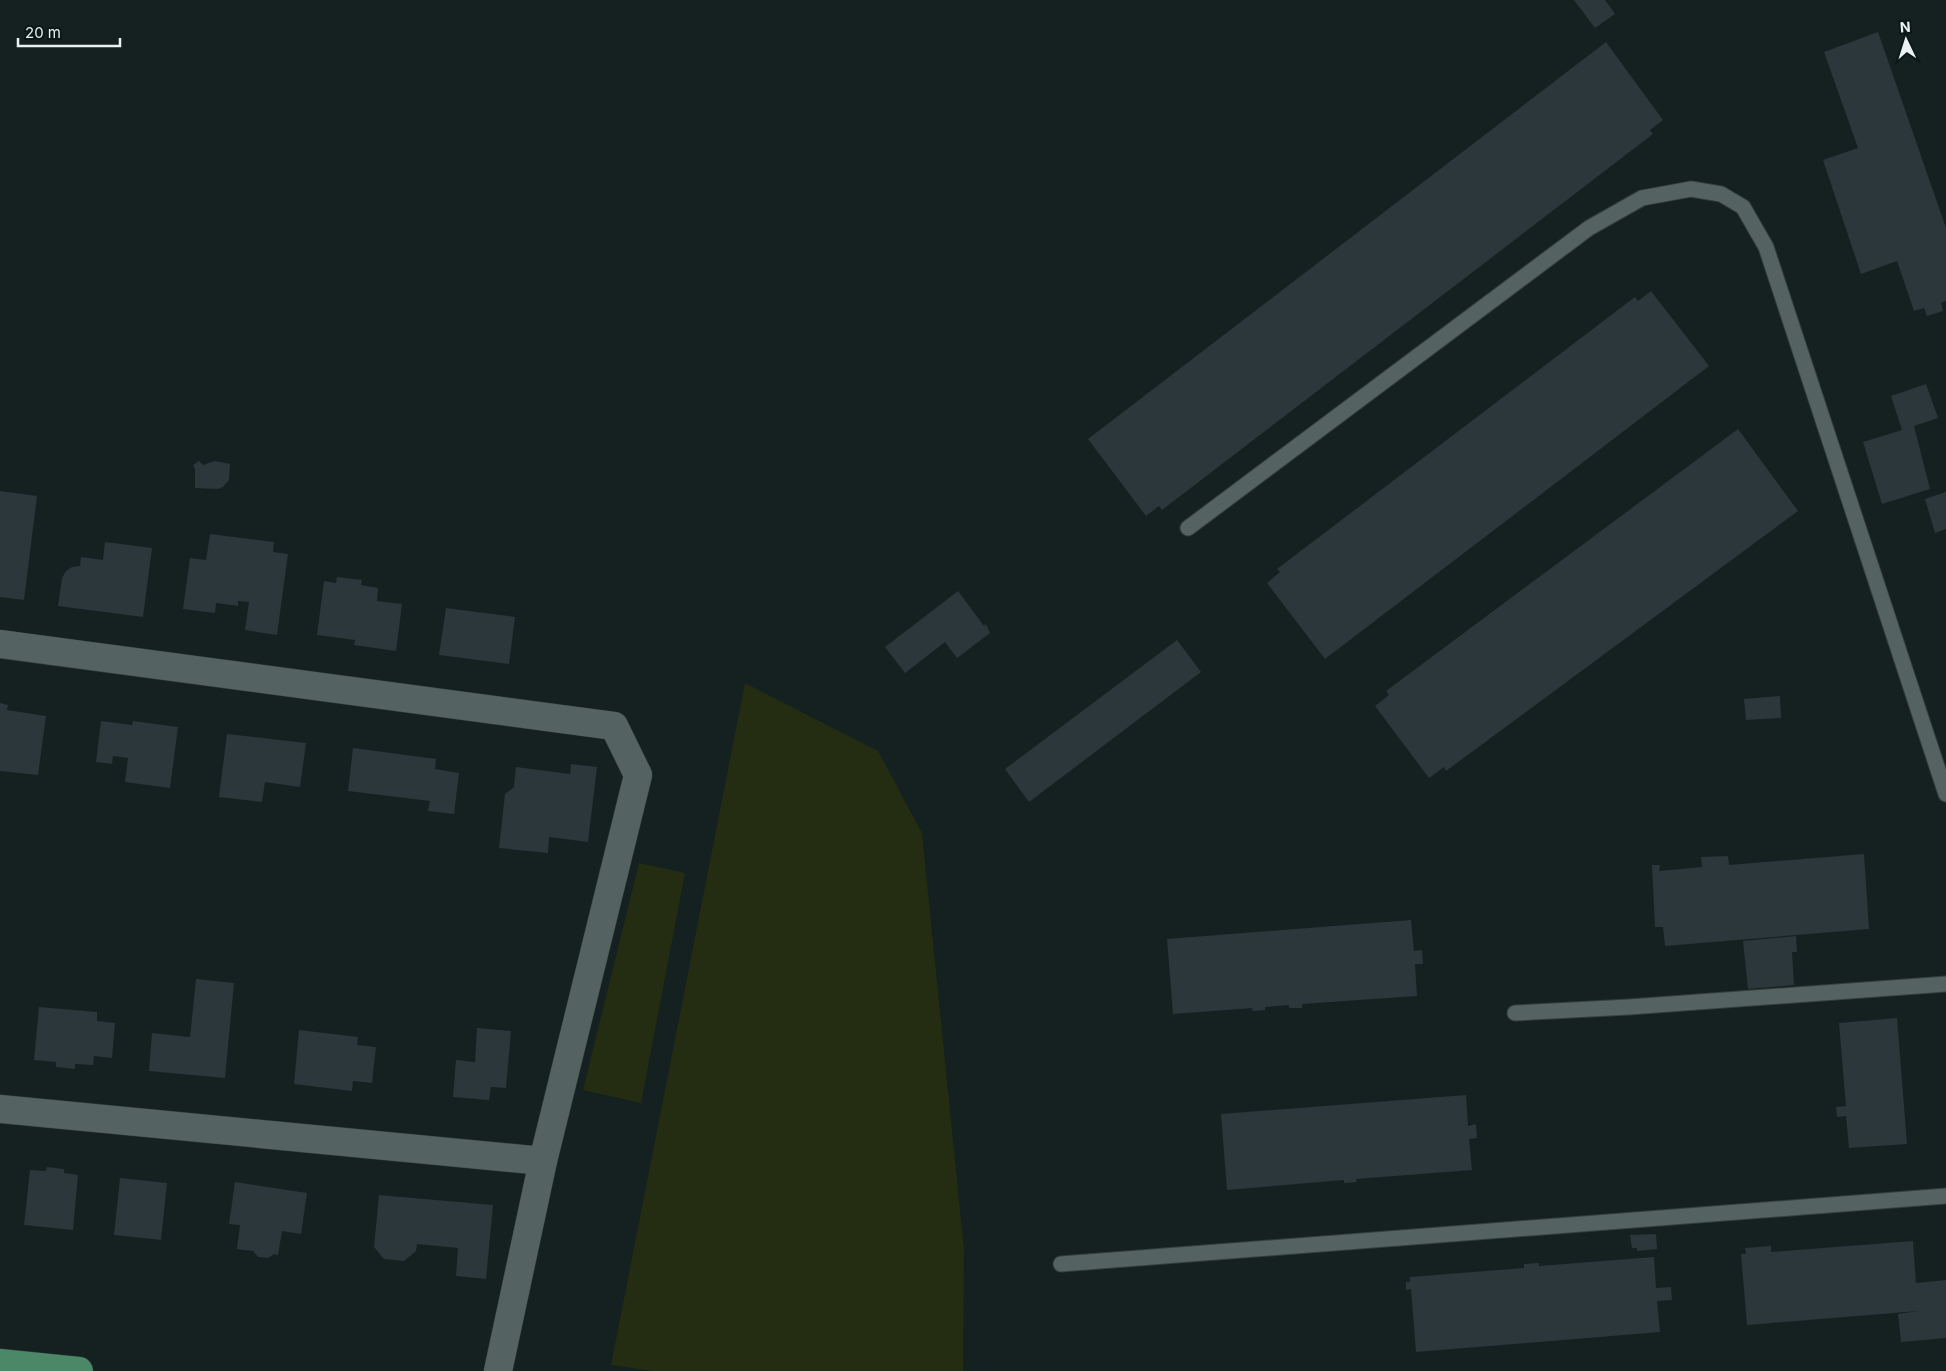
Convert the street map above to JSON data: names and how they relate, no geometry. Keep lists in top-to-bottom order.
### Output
{
  "scale_bar": "20 m",
  "north": "top"
}
